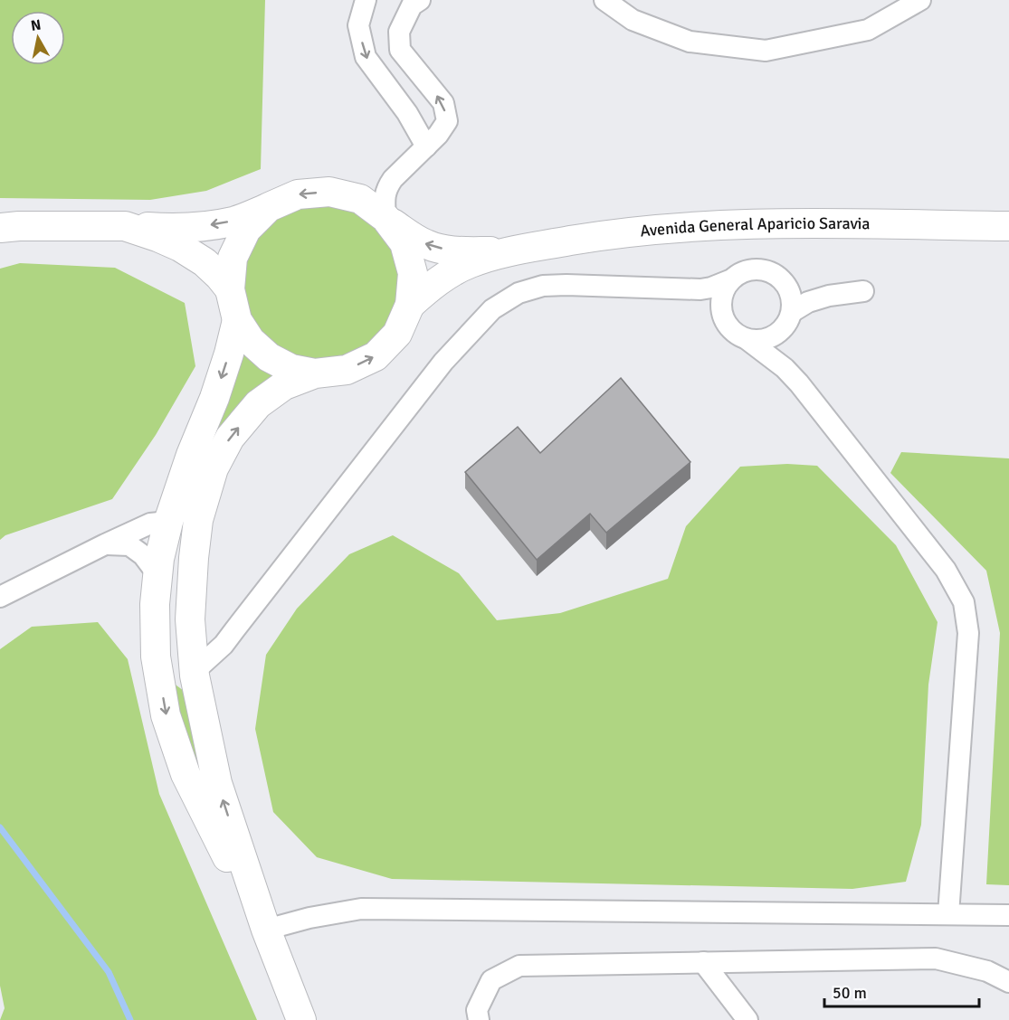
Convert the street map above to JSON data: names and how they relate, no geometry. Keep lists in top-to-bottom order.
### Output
{
  "streets": {
    "street": ["Avenida General Aparicio Saravia"]
  },
  "scale_bar": "50 m",
  "north": "top"
}
